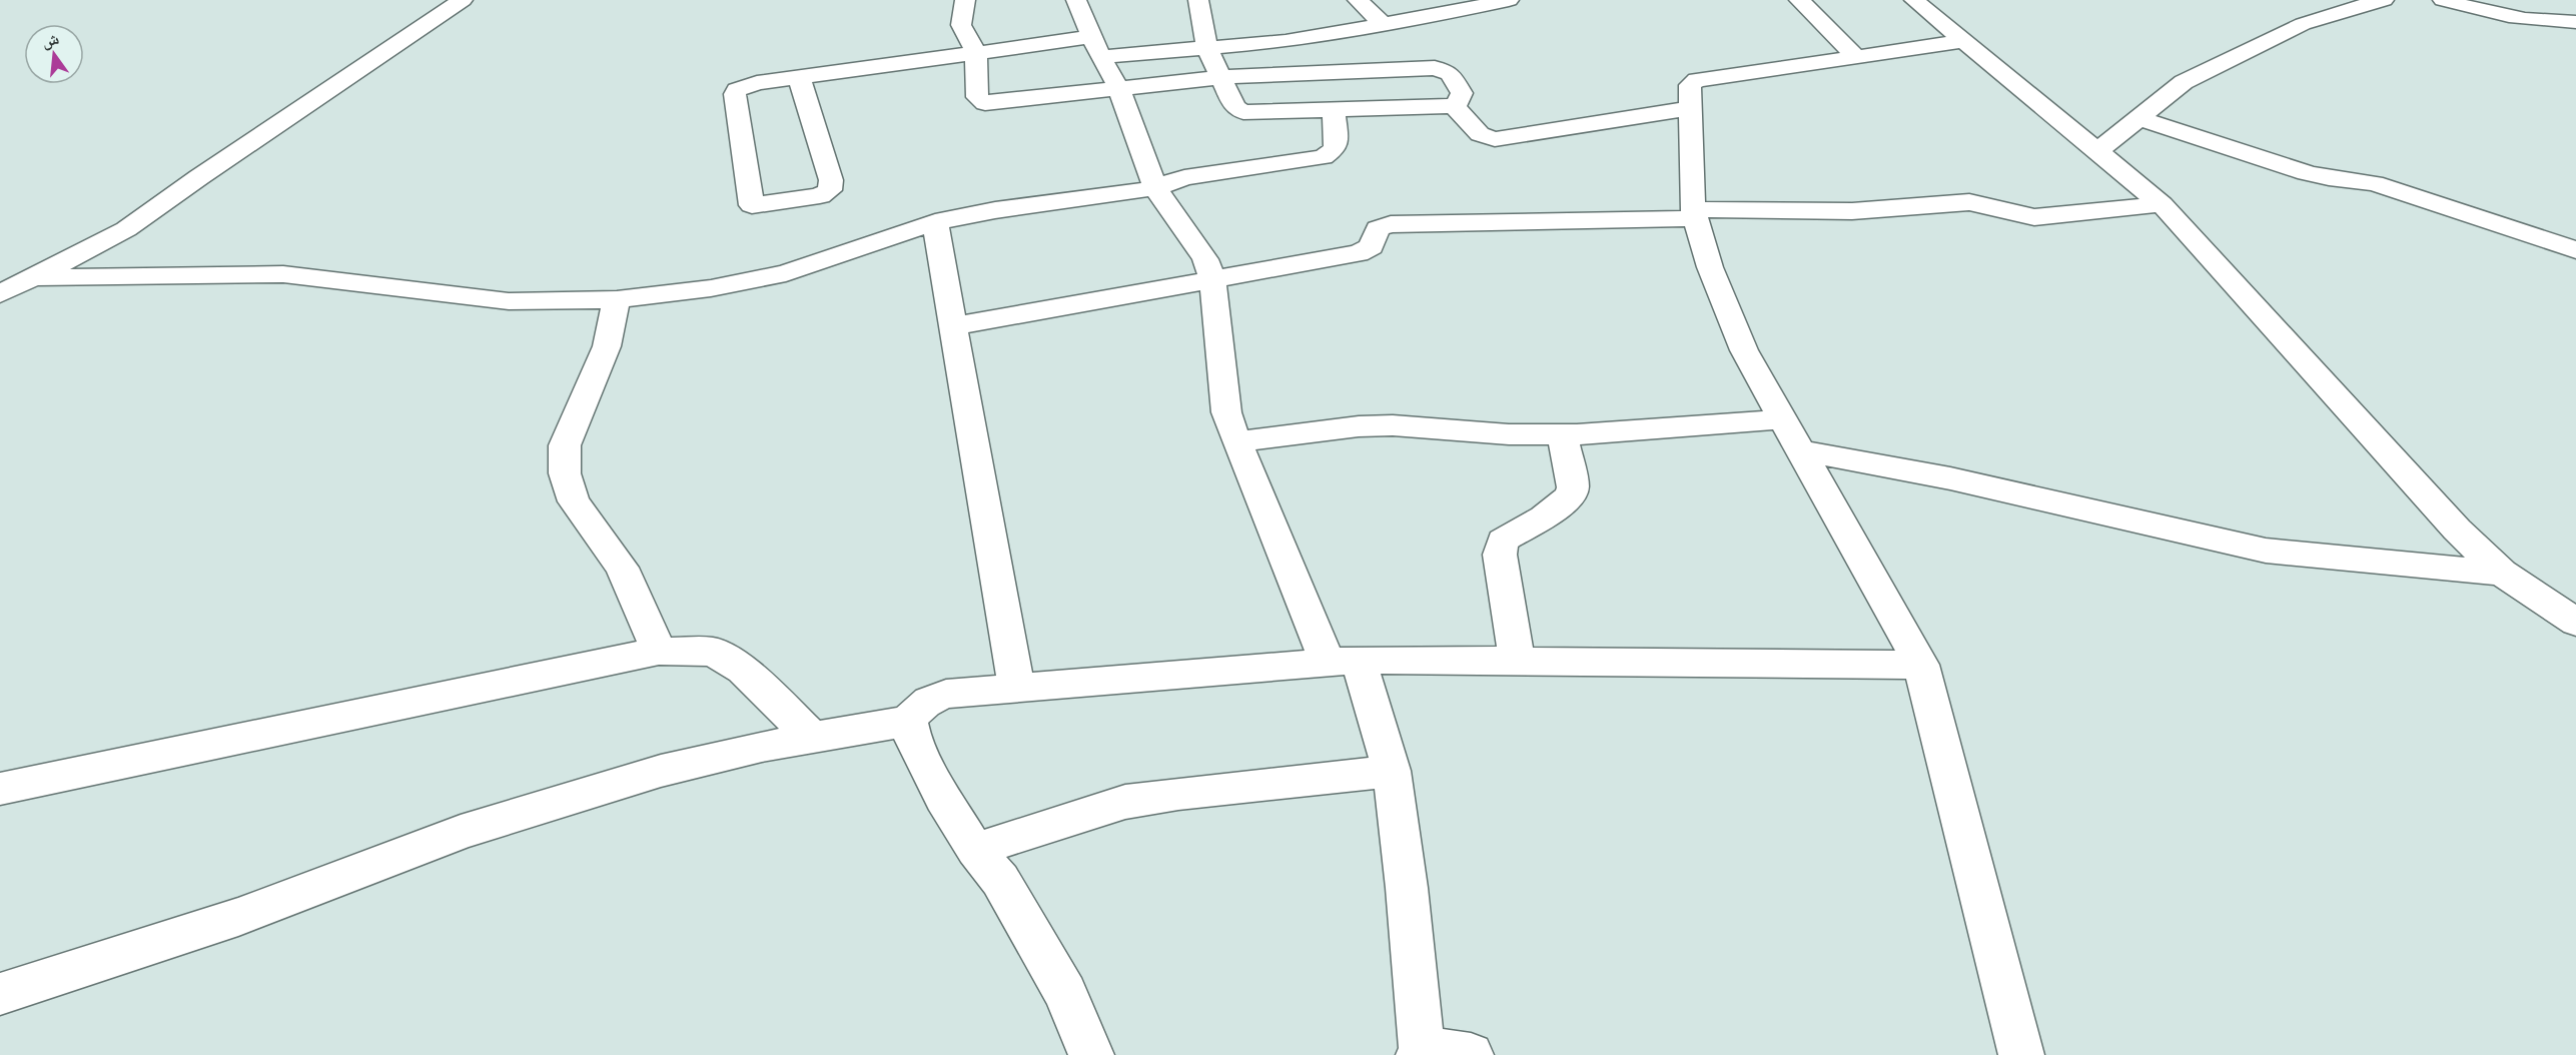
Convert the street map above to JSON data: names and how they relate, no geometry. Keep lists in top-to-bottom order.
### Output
{
  "north": "top"
}
